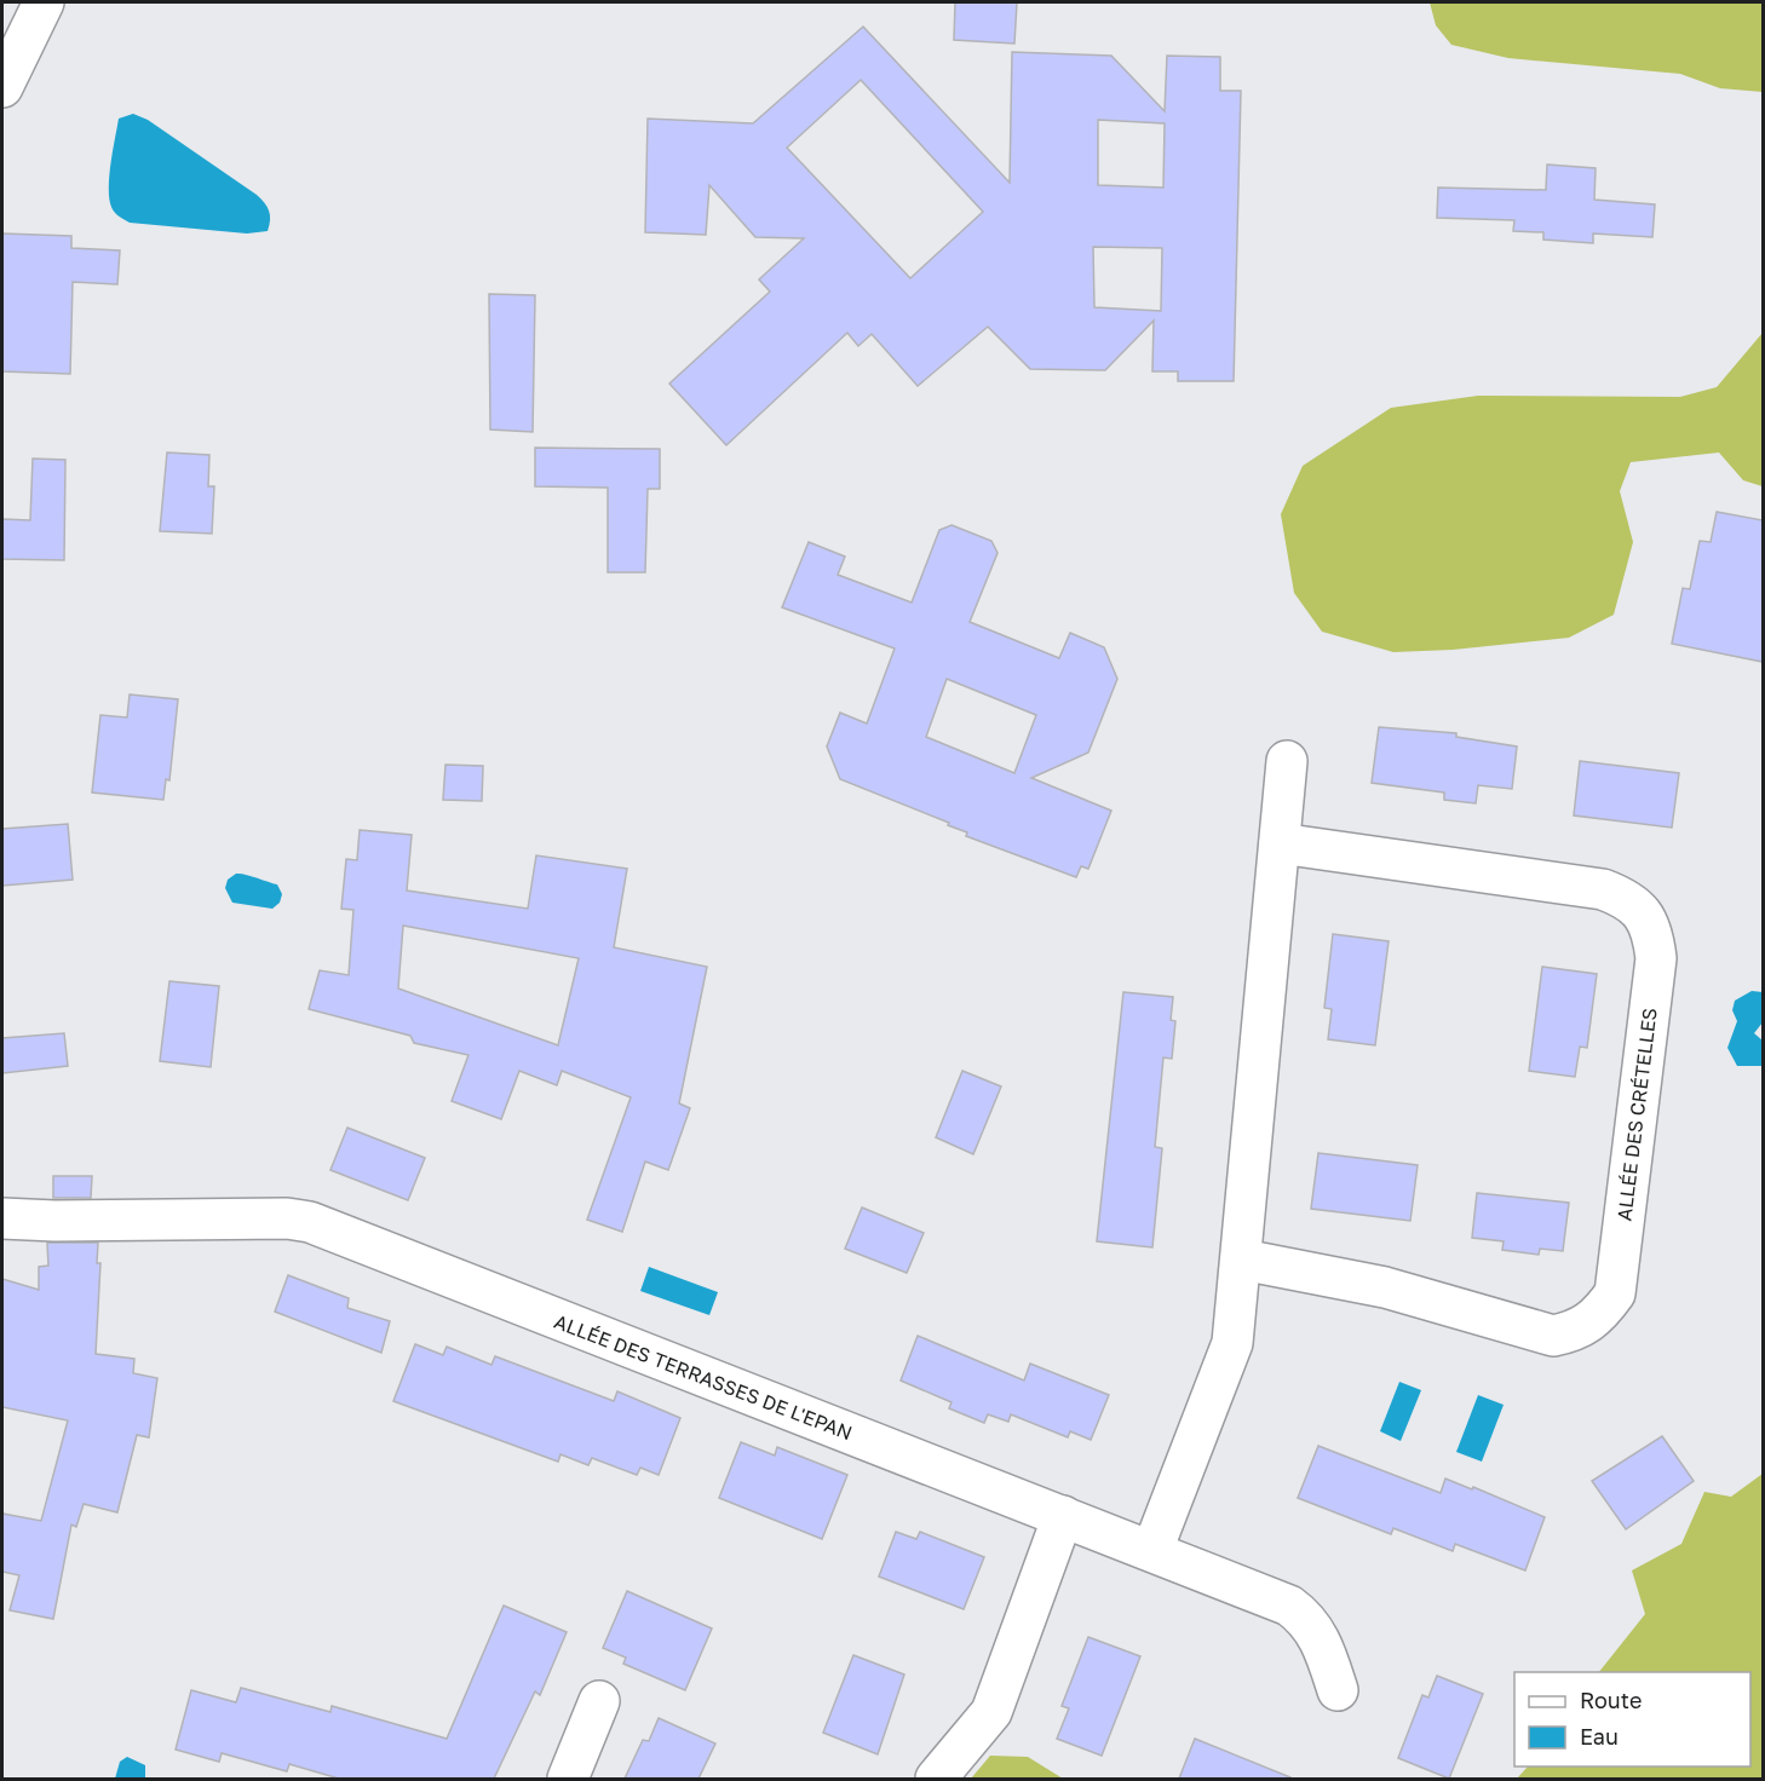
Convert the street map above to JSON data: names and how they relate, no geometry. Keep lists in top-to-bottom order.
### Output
{
  "streets": {
    "street": ["ALLÉE DES CRÉTELLES", "ALLÉE DES TERRASSES DE L'EPAN"]
  },
  "legend": ["Route", "Eau"]
}
